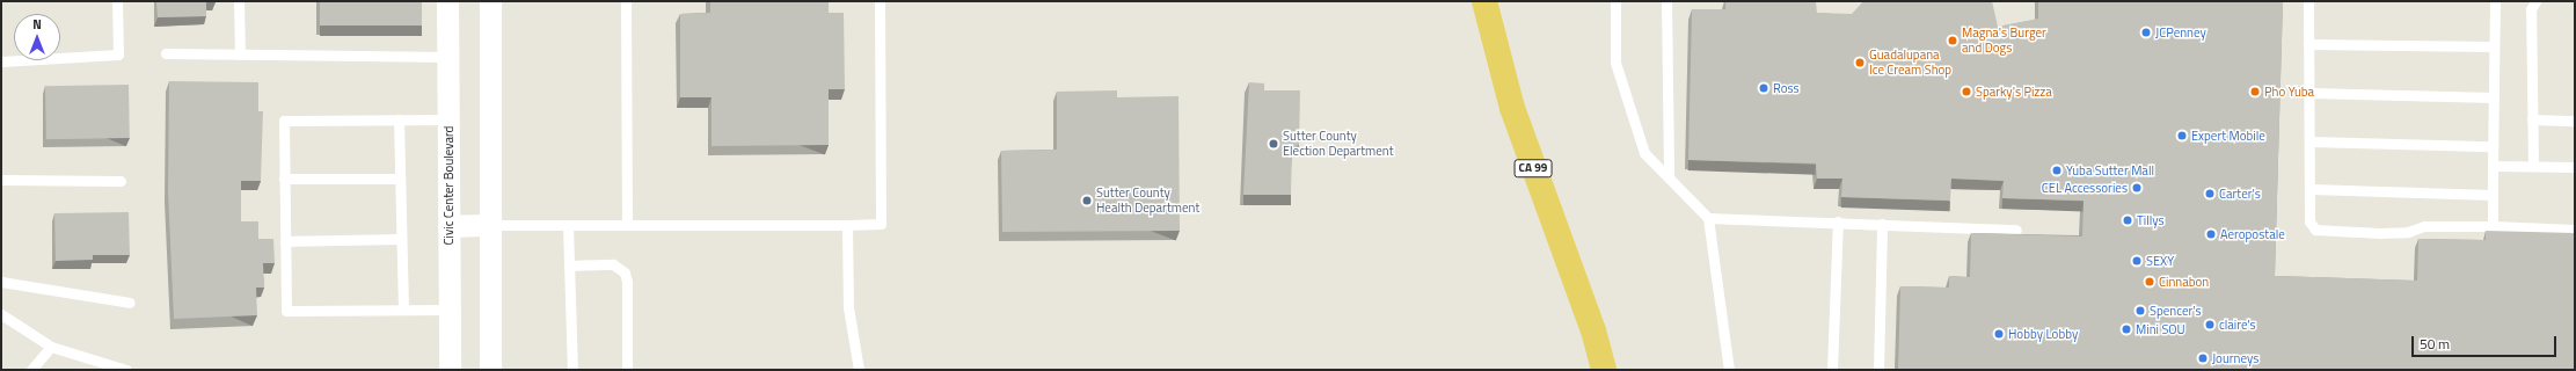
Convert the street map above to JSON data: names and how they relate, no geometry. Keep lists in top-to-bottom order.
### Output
{
  "streets": {
    "highway": ["CA 99"],
    "street": ["Civic Center Boulevard"]
  },
  "places": [
    "JCPenney",
    "Magna's Burger and Dogs",
    "Guadalupana Ice Cream Shop",
    "Ross",
    "Sparky's Pizza",
    "Pho Yuba",
    "Expert Mobile",
    "Sutter County Election Department",
    "Yuba Sutter Mall",
    "CEL Accessories",
    "Carter's",
    "Sutter County Health Department",
    "Tillys",
    "Aeropostale",
    "SEXY",
    "Cinnabon",
    "Spencer's",
    "claire's",
    "Mini SOU",
    "Hobby Lobby",
    "Journeys"
  ],
  "scale_bar": "50 m",
  "north": "top"
}
